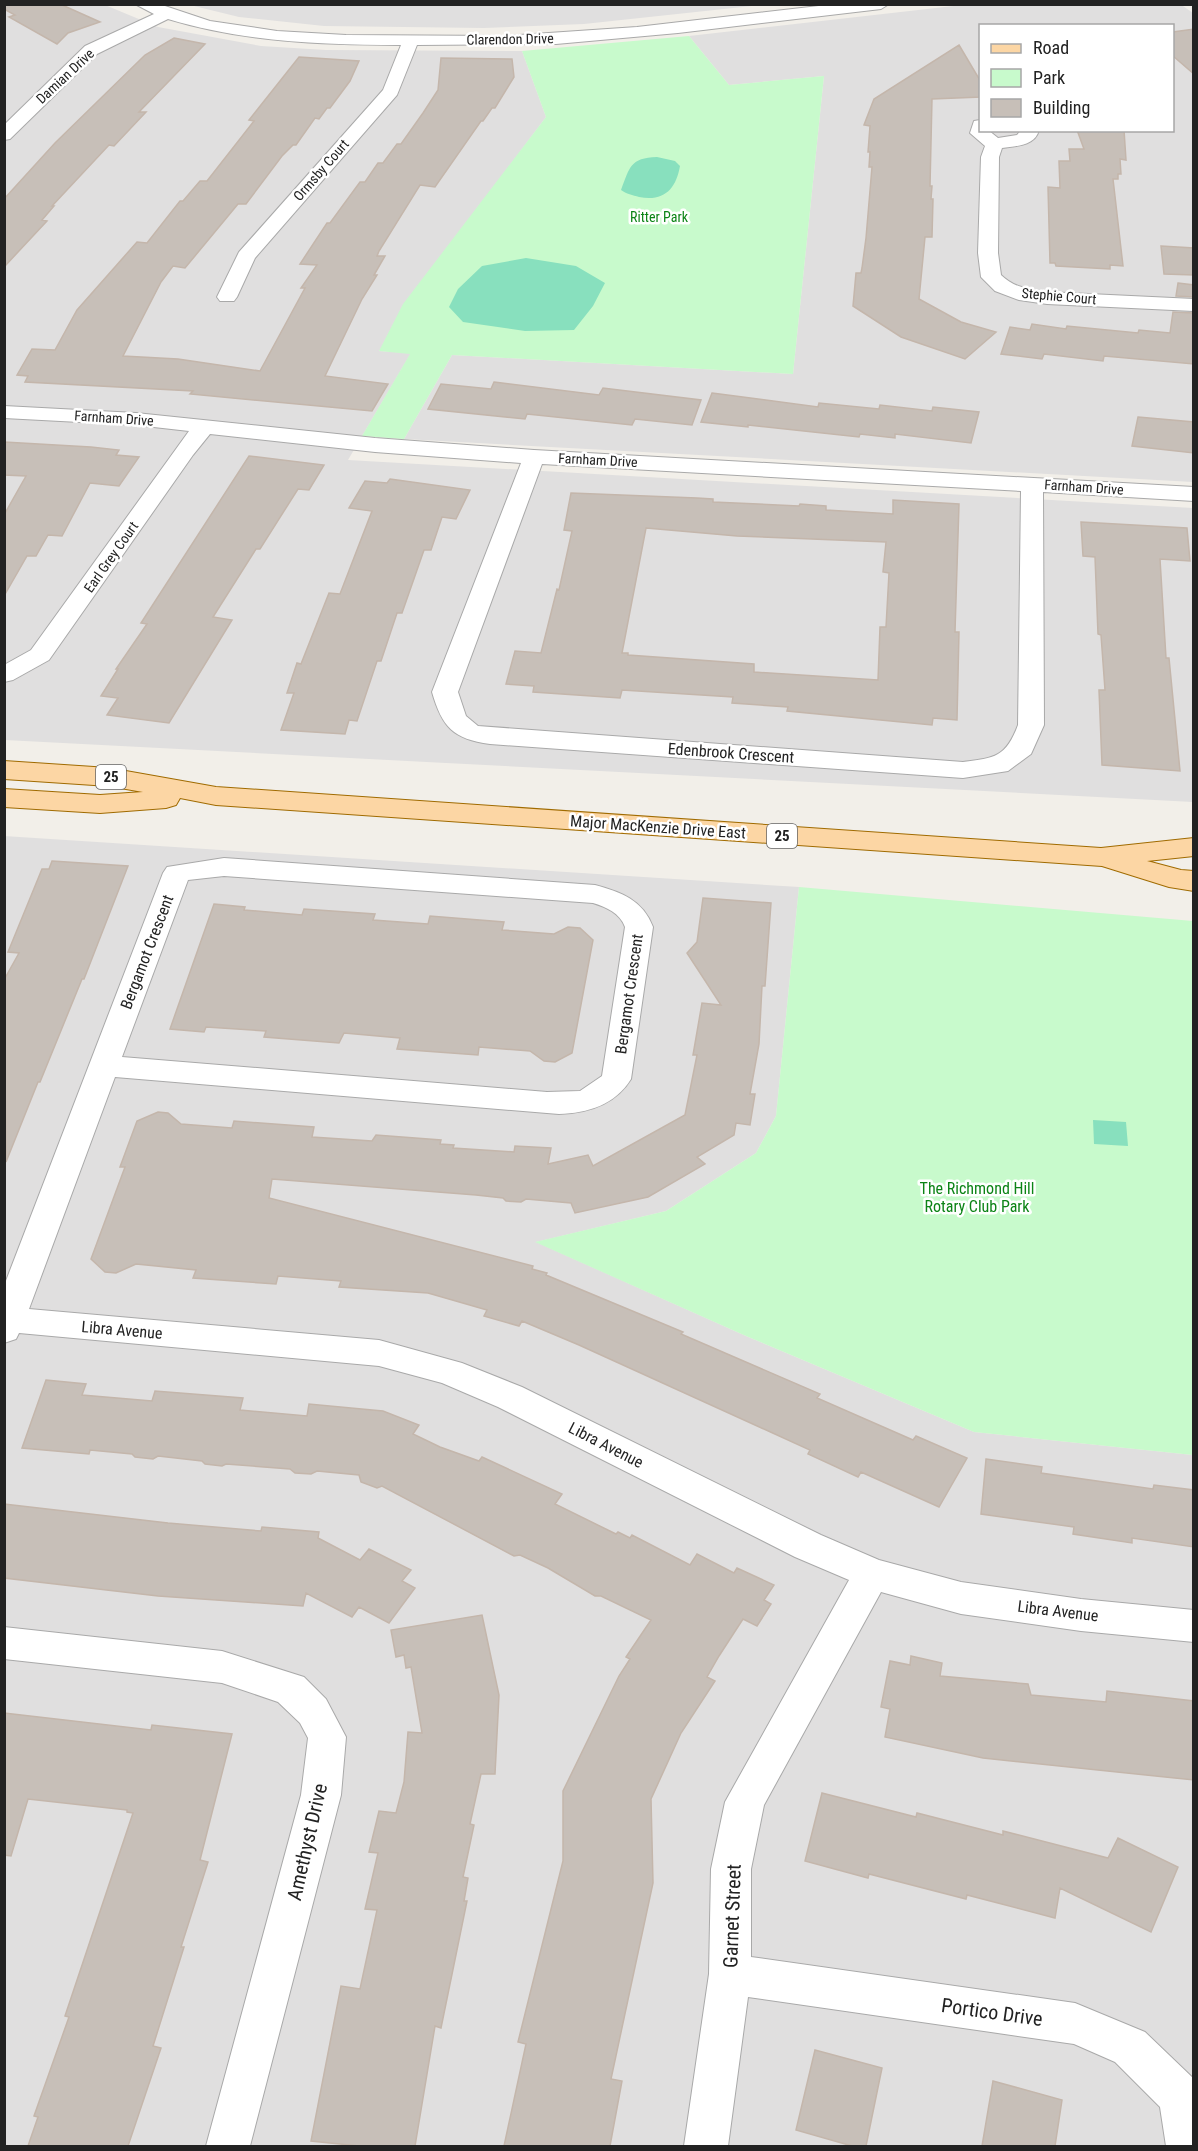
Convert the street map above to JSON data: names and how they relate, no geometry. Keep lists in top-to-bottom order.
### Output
{
  "streets": {
    "main road": ["25", "Major MacKenzie Drive East"],
    "street": [
      "Clarendon Drive",
      "Damian Drive",
      "Ormsby Court",
      "Stephie Court",
      "Farnham Drive",
      "Earl Grey Court",
      "Edenbrook Crescent",
      "Bergamot Crescent",
      "Libra Avenue",
      "Amethyst Drive",
      "Garnet Street",
      "Portico Drive"
    ]
  },
  "crossings": [
    ["Clarendon Drive", "Damian Drive"],
    ["Clarendon Drive", "Ormsby Court"],
    ["Farnham Drive", "Earl Grey Court"],
    ["Farnham Drive", "Edenbrook Crescent"],
    ["Bergamot Crescent", "Libra Avenue"],
    ["Libra Avenue", "Garnet Street"],
    ["Garnet Street", "Portico Drive"]
  ],
  "parks": ["Ritter Park", "The Richmond Hill Rotary Club Park"],
  "legend": ["Road", "Park", "Building"]
}
